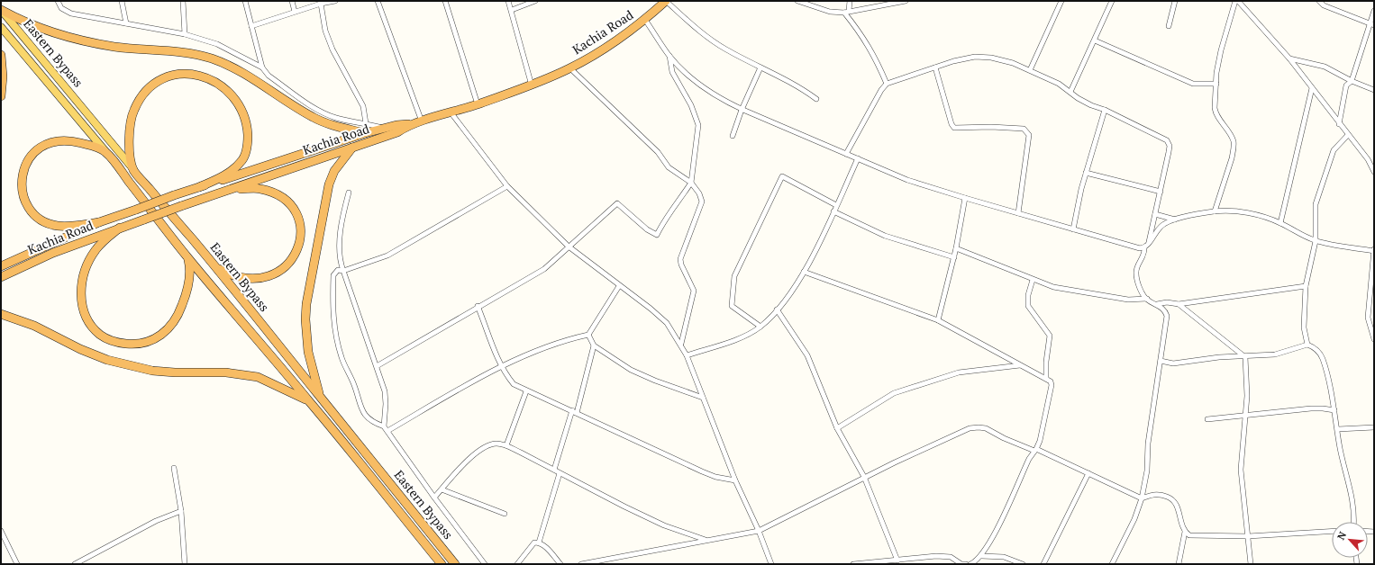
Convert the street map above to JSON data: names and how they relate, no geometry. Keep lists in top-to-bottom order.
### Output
{
  "streets": {
    "highway": ["Kachia Road", "Eastern Bypass"]
  },
  "north": "top left"
}
